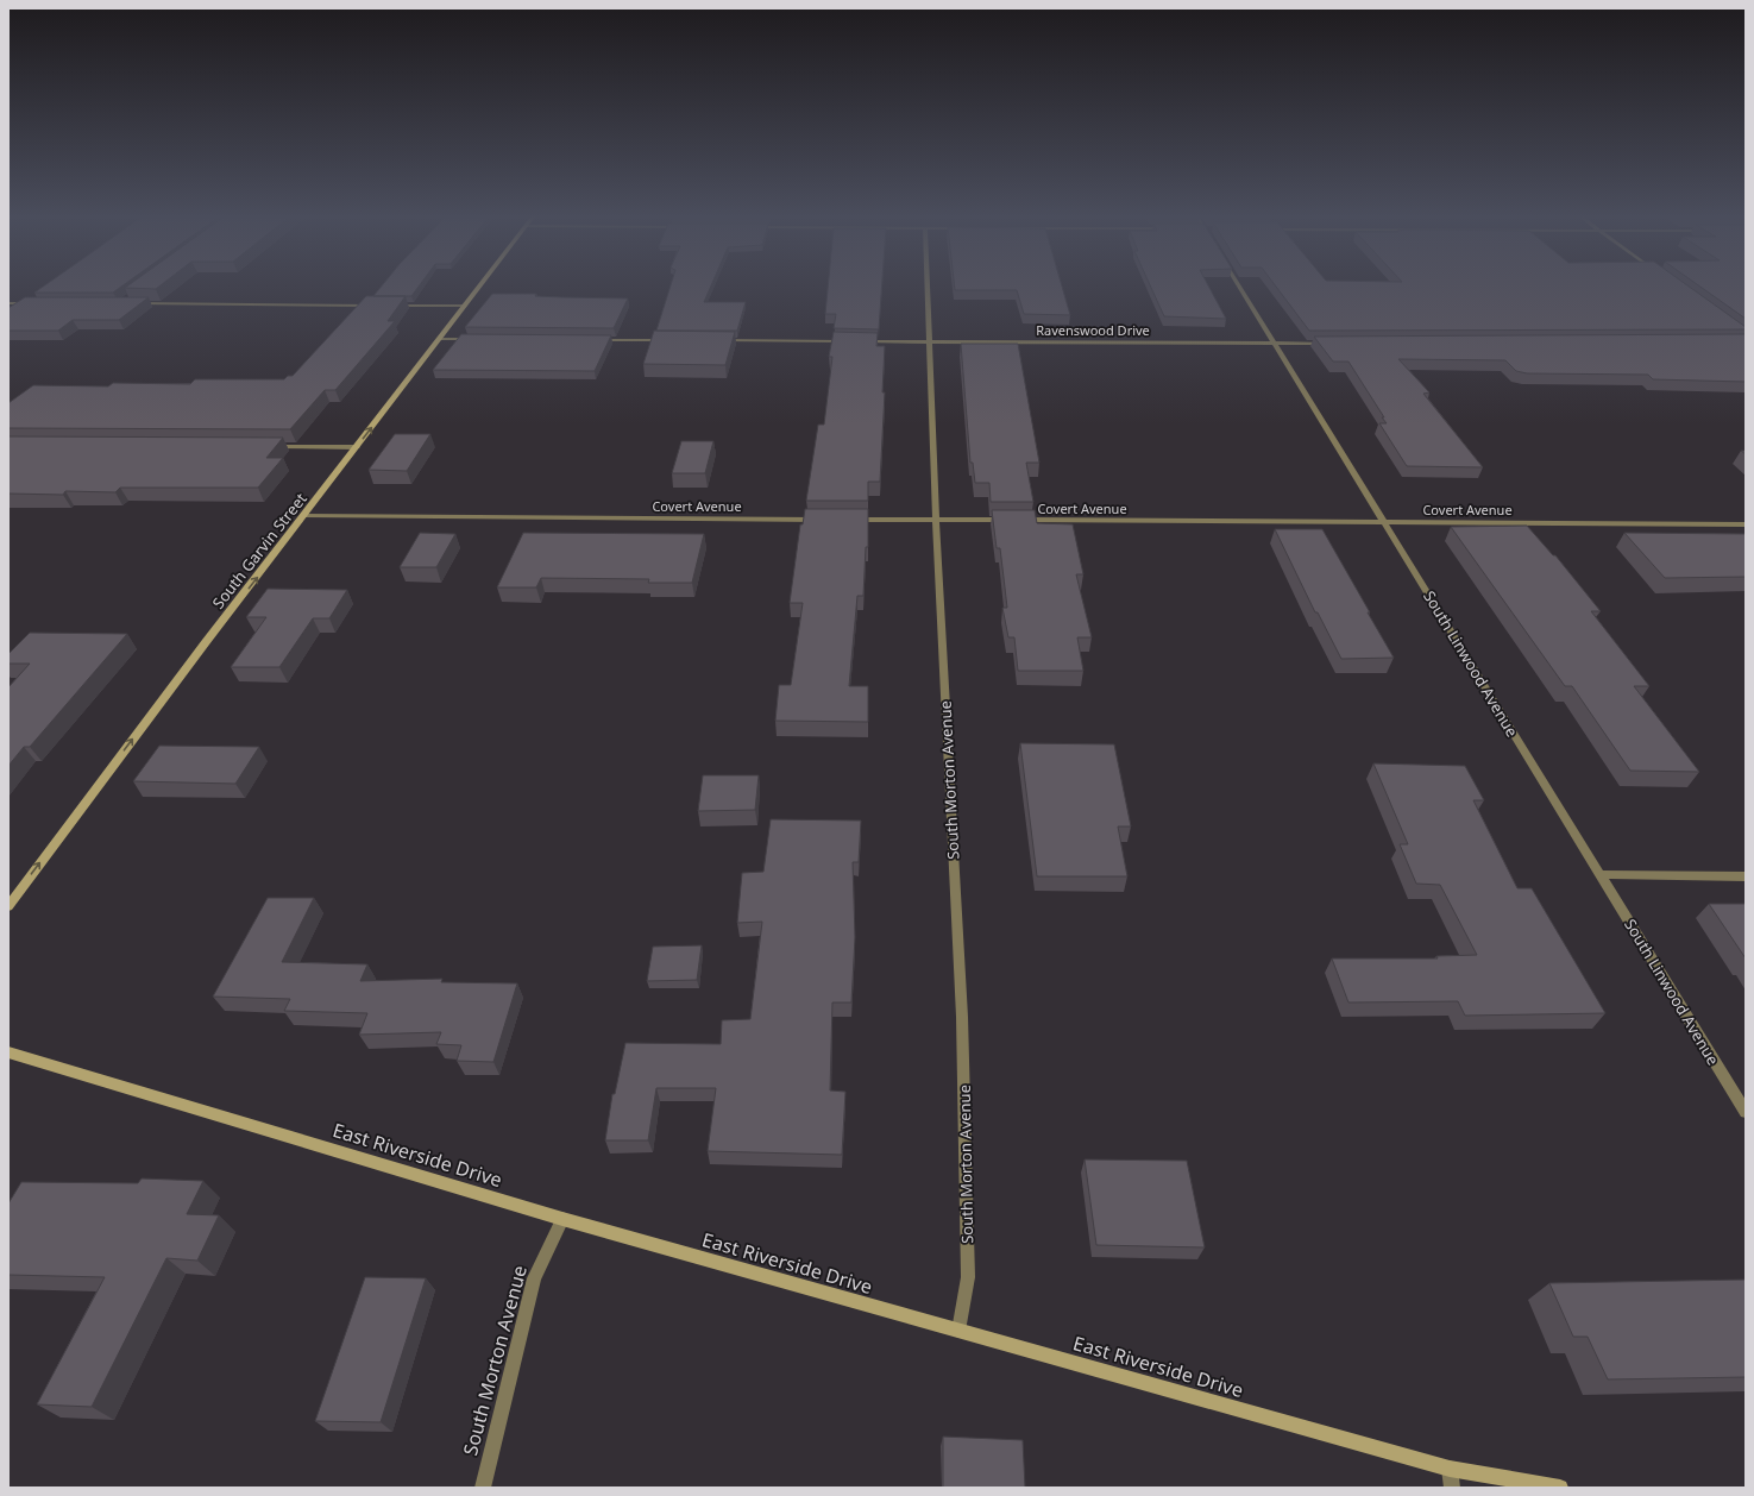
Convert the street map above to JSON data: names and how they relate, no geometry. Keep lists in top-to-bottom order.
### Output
{
  "streets": {
    "street": [
      "Ravenswood Drive",
      "Covert Avenue",
      "South Garvin Street",
      "South Linwood Avenue",
      "South Morton Avenue",
      "East Riverside Drive"
    ]
  },
  "crossings": [
    ["Ravenswood Drive", "South Linwood Avenue"],
    ["Ravenswood Drive", "South Morton Avenue"],
    ["Covert Avenue", "South Garvin Street"],
    ["Covert Avenue", "South Linwood Avenue"],
    ["Covert Avenue", "South Morton Avenue"],
    ["South Morton Avenue", "East Riverside Drive"]
  ],
  "one_way": ["South Garvin Street"]
}
